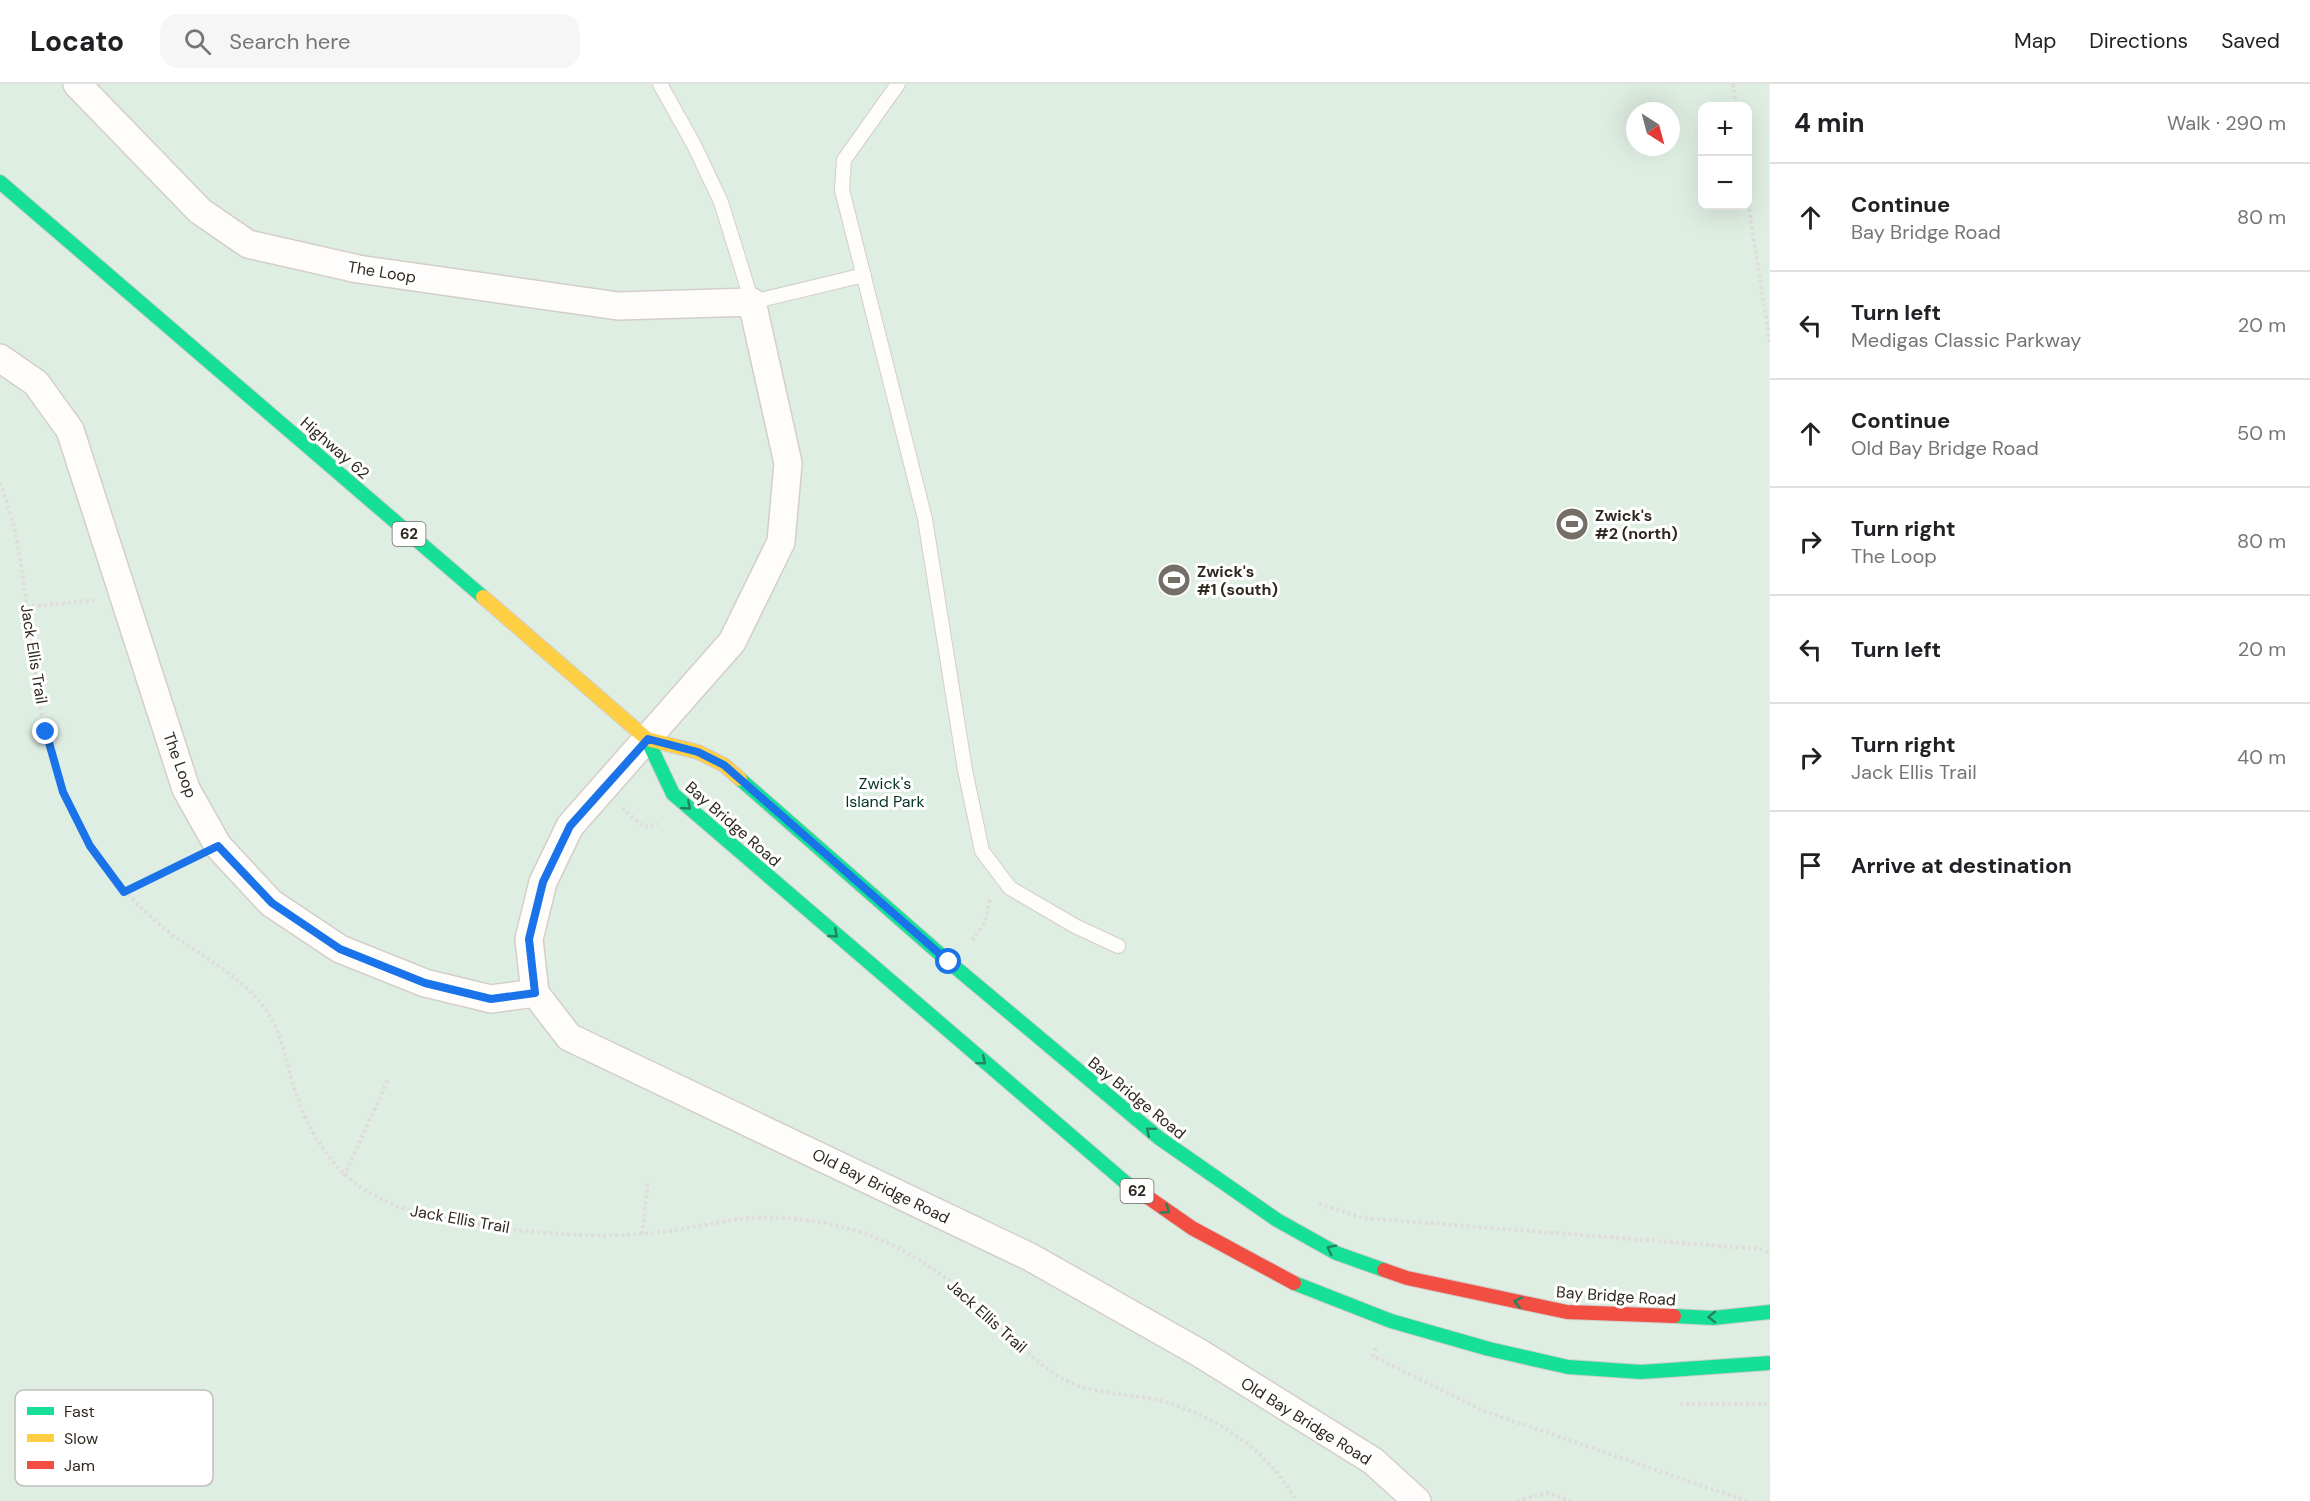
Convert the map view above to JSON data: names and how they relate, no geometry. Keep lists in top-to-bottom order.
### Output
{
  "streets": {
    "main road": ["Highway 62", "62", "Bay Bridge Road"],
    "street": ["The Loop", "Old Bay Bridge Road"],
    "path": ["Jack Ellis Trail"]
  },
  "crossings": [
    ["The Loop", "Old Bay Bridge Road"],
    ["Highway 62", "Bay Bridge Road"]
  ],
  "parks": ["Zwick's Island Park"],
  "places": {
    "sports": ["Zwick's #2 (north)", "Zwick's #1 (south)"]
  },
  "legend": ["Fast", "Slow", "Jam"],
  "north": "bottom right",
  "page": {
    "header": "Locato",
    "search": "Search here",
    "nav": ["Map", "Directions", "Saved"],
    "heading": ["4 min", "Walk · 290 m"],
    "map_buttons": ["+", "−"],
    "list": [
      ["Continue", "Bay Bridge Road", "80 m"],
      ["Turn left", "Medigas Classic Parkway", "20 m"],
      ["Continue", "Old Bay Bridge Road", "50 m"],
      ["Turn right", "The Loop", "80 m"],
      ["Turn left", "20 m"],
      ["Turn right", "Jack Ellis Trail", "40 m"],
      "Arrive at destination"
    ]
  }
}
